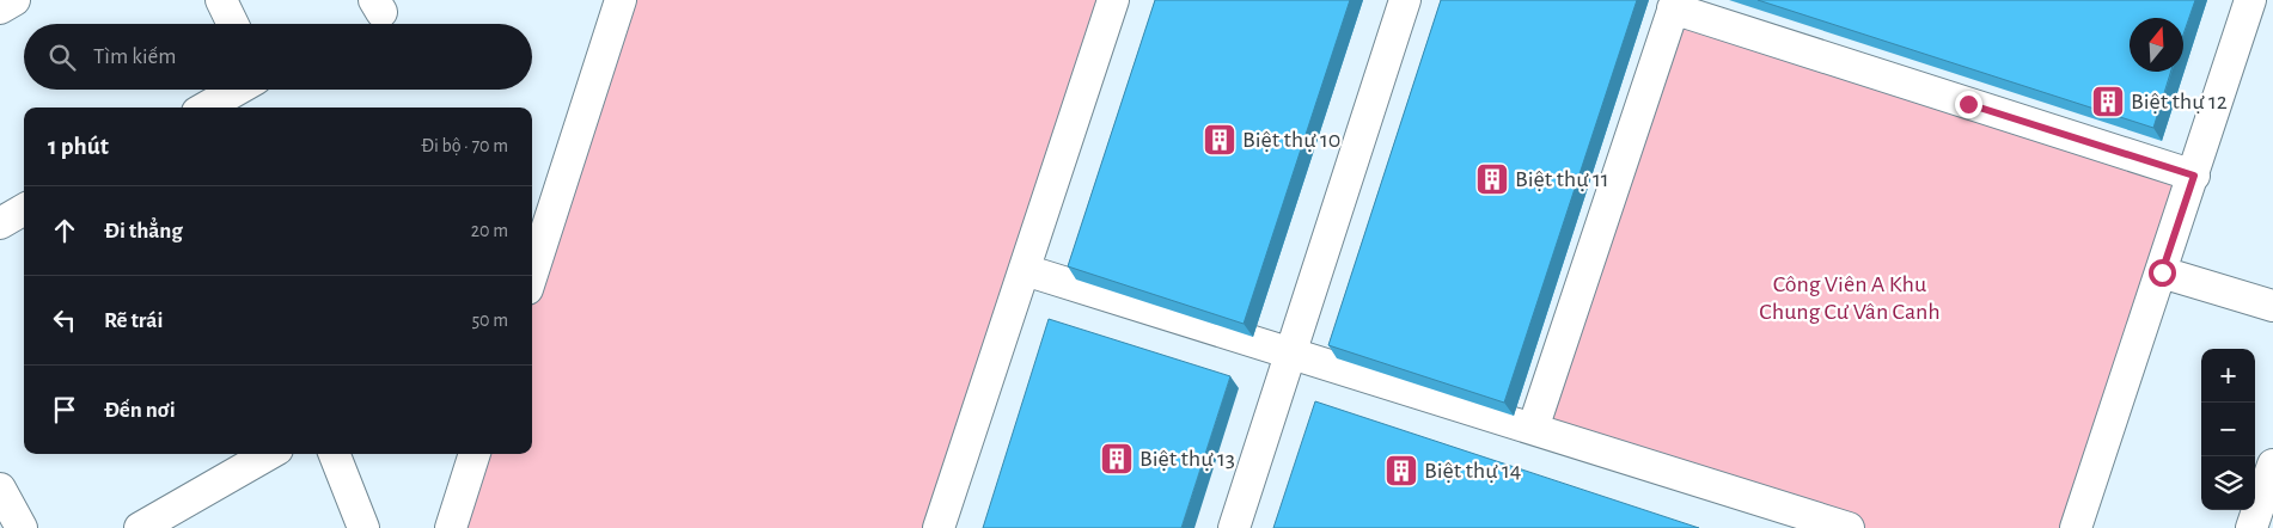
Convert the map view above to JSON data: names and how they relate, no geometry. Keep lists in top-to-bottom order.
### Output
{
  "parks": ["Công Viên A Khu Chung Cư Vân Canh"],
  "places": {
    "building": [
      "Biệt thự 12",
      "Biệt thự 10",
      "Biệt thự 11",
      "Biệt thự 13",
      "Biệt thự 14"
    ]
  },
  "north": "top",
  "page": {
    "search": "Tìm kiếm",
    "heading": ["1 phút", "Đi bộ · 70 m"],
    "list": [
      ["Đi thẳng", "20 m"],
      ["Rẽ trái", "50 m"],
      "Đến nơi"
    ],
    "map_buttons": ["+", "−"]
  }
}
